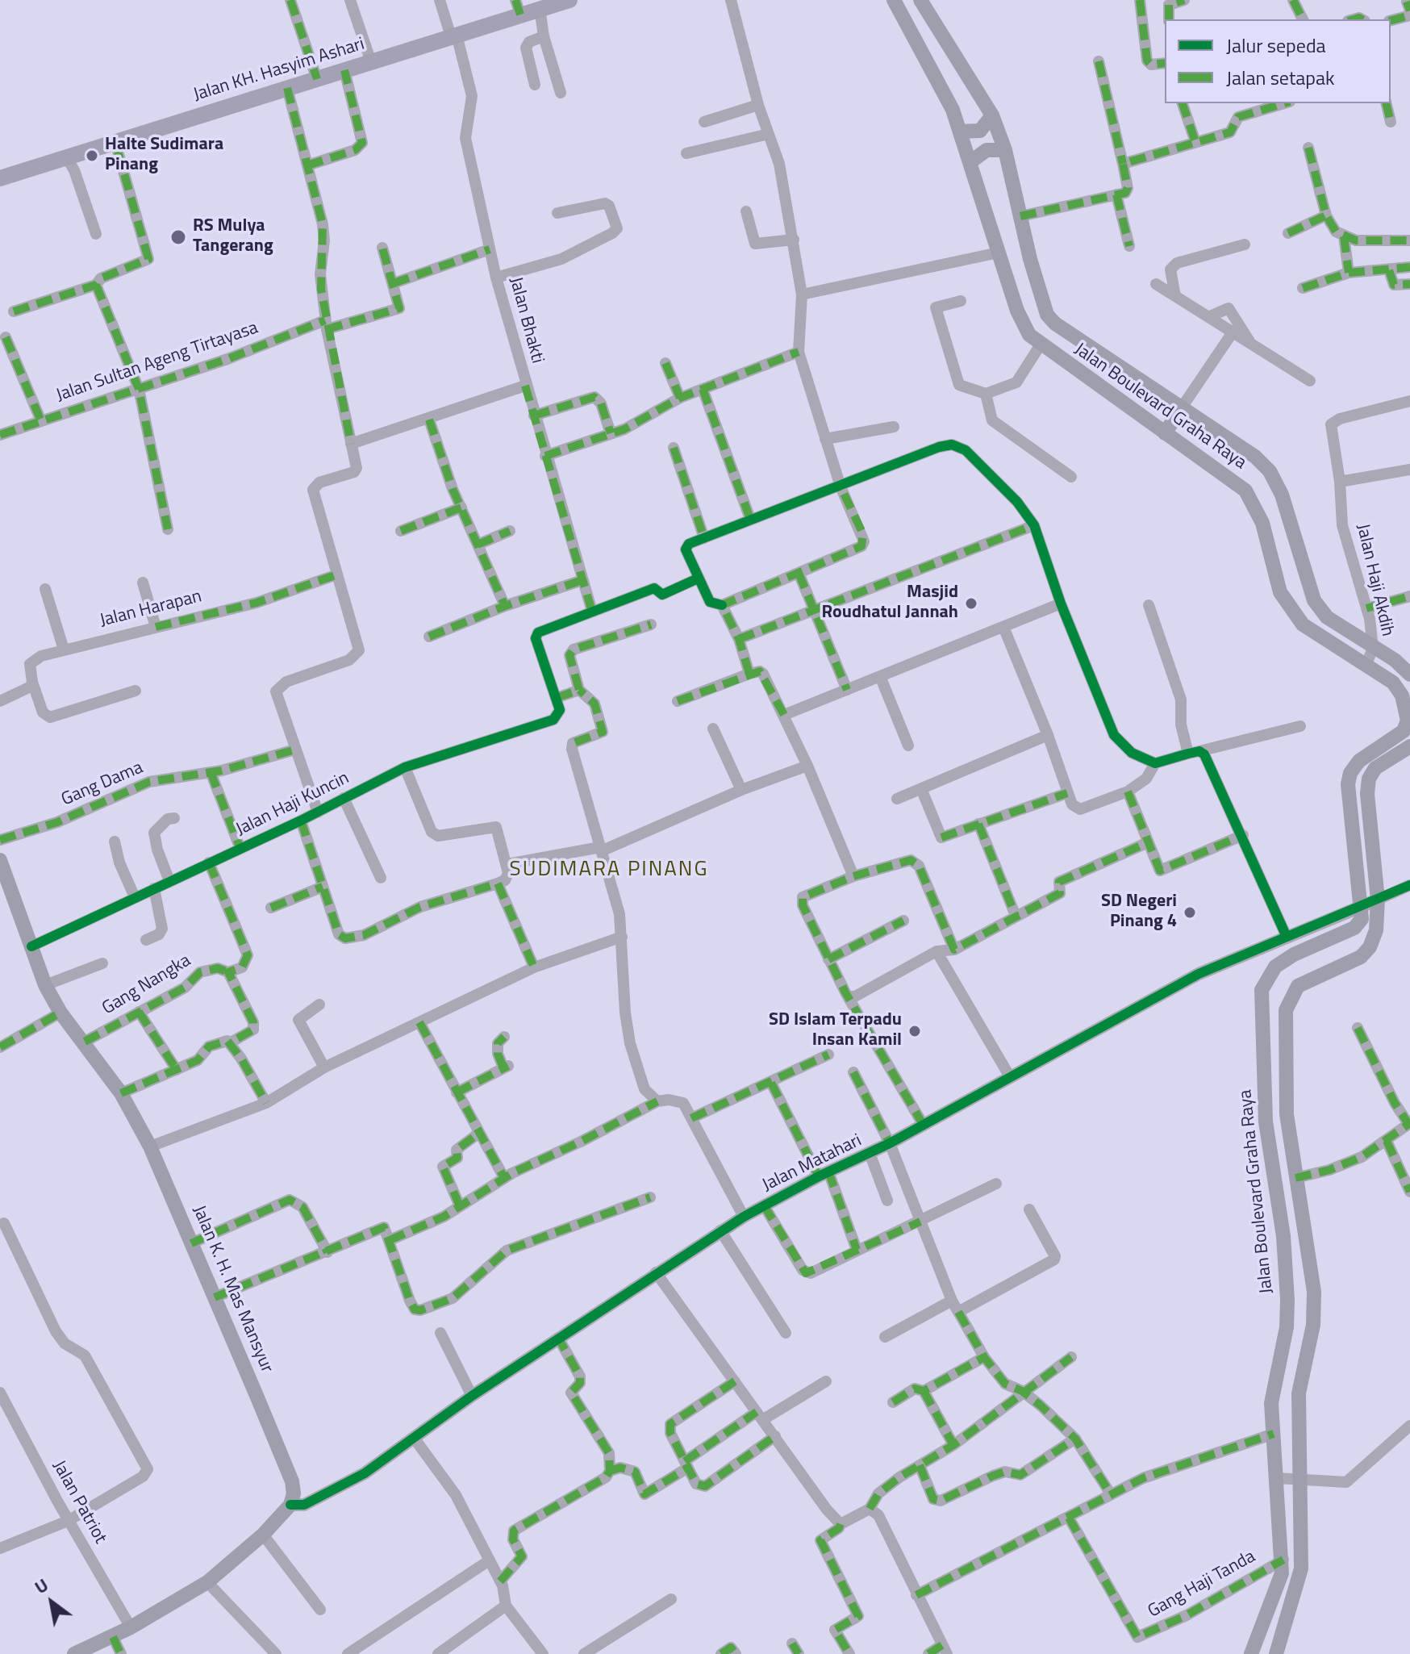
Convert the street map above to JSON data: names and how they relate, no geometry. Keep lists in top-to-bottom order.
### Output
{
  "streets": {
    "main road": ["Jalan KH. Hasyim Ashari", "Jalan Boulevard Graha Raya", "Jalan K. H. Mas Mansyur"],
    "street": [
      "Jalan Bhakti",
      "Jalan Sultan Ageng Tirtayasa",
      "Jalan Haji Akdih",
      "Jalan Harapan",
      "Gang Dama",
      "Jalan Haji Kuncin",
      "Gang Nangka",
      "Jalan Matahari",
      "Jalan Patriot",
      "Gang Haji Tanda"
    ]
  },
  "crossings": [
    ["Jalan KH. Hasyim Ashari", "Jalan Bhakti"],
    ["Jalan Boulevard Graha Raya", "Jalan Haji Akdih"],
    ["Jalan Boulevard Graha Raya", "Jalan Matahari"],
    ["Jalan Boulevard Graha Raya", "Gang Haji Tanda"],
    ["Jalan Haji Kuncin", "Jalan K. H. Mas Mansyur"],
    ["Gang Nangka", "Jalan K. H. Mas Mansyur"],
    ["Jalan Matahari", "Jalan K. H. Mas Mansyur"]
  ],
  "districts": ["SUDIMARA PINANG"],
  "places": [
    "Halte Sudimara Pinang",
    "RS Mulya Tangerang",
    "Masjid Roudhatul Jannah",
    "SD Negeri Pinang 4",
    "SD Islam Terpadu Insan Kamil"
  ],
  "legend": ["Jalur sepeda", "Jalan setapak"],
  "north": "top left"
}
